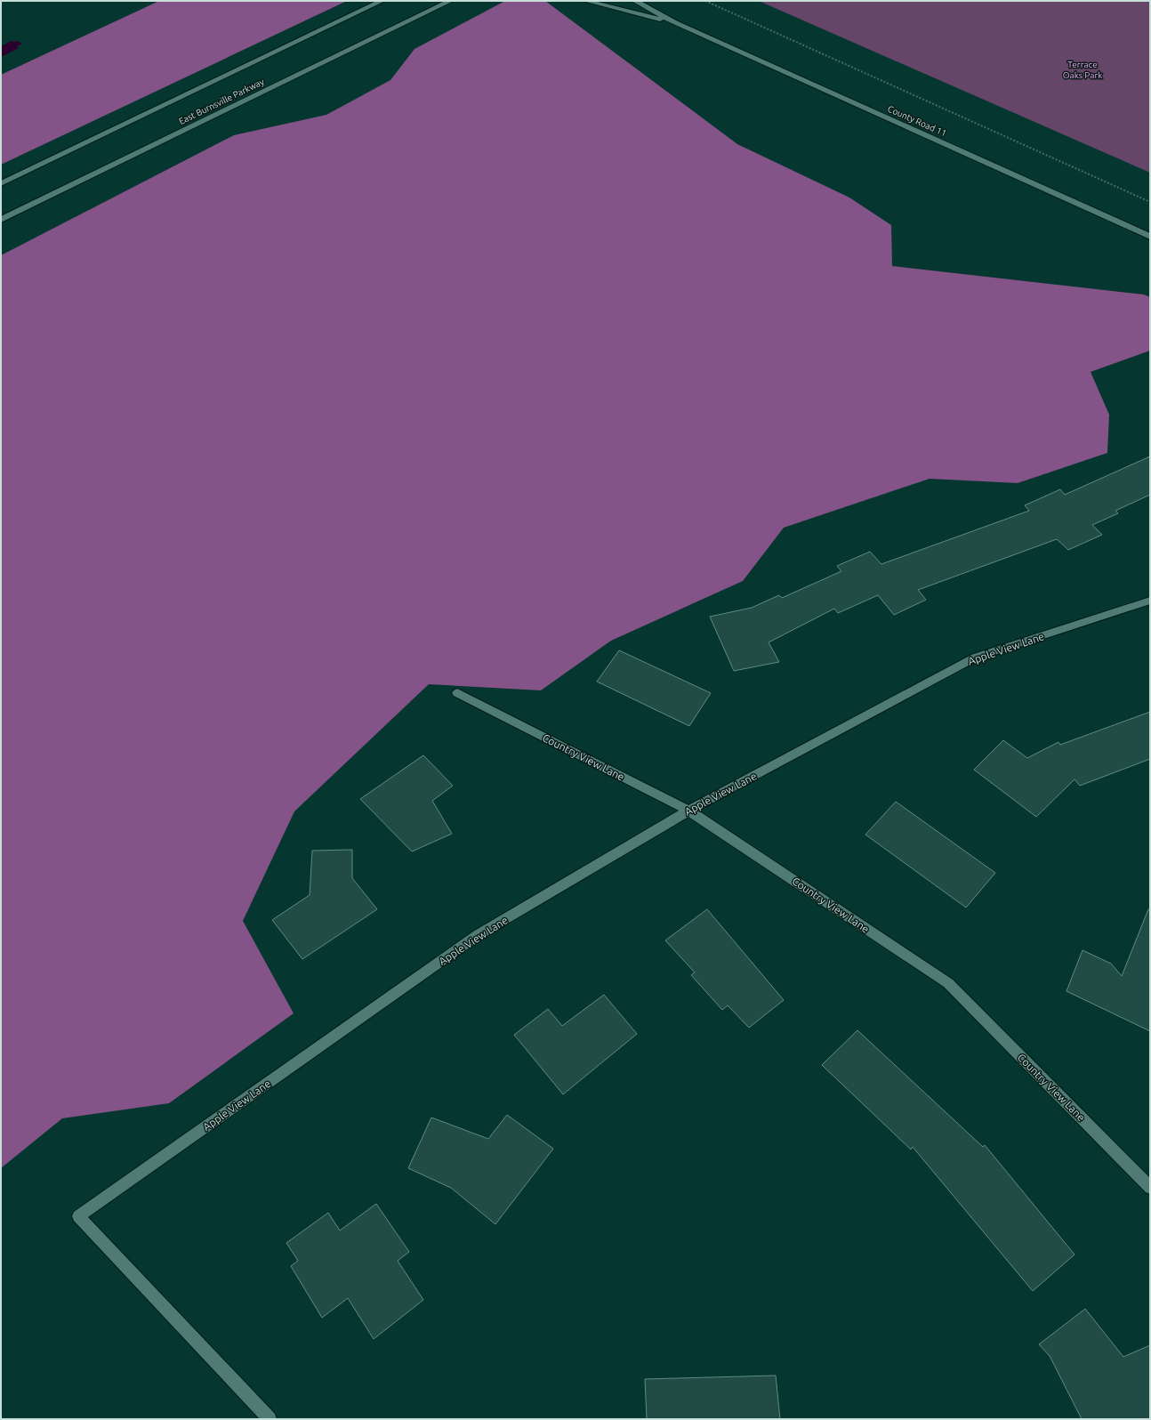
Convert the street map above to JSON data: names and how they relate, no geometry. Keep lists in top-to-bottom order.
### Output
{
  "streets": {
    "street": [
      "East Burnsville Parkway",
      "County Road 11",
      "Apple View Lane",
      "Country View Lane"
    ]
  },
  "crossings": [
    ["Apple View Lane", "Country View Lane"]
  ],
  "parks": ["Terrace Oaks Park"]
}
